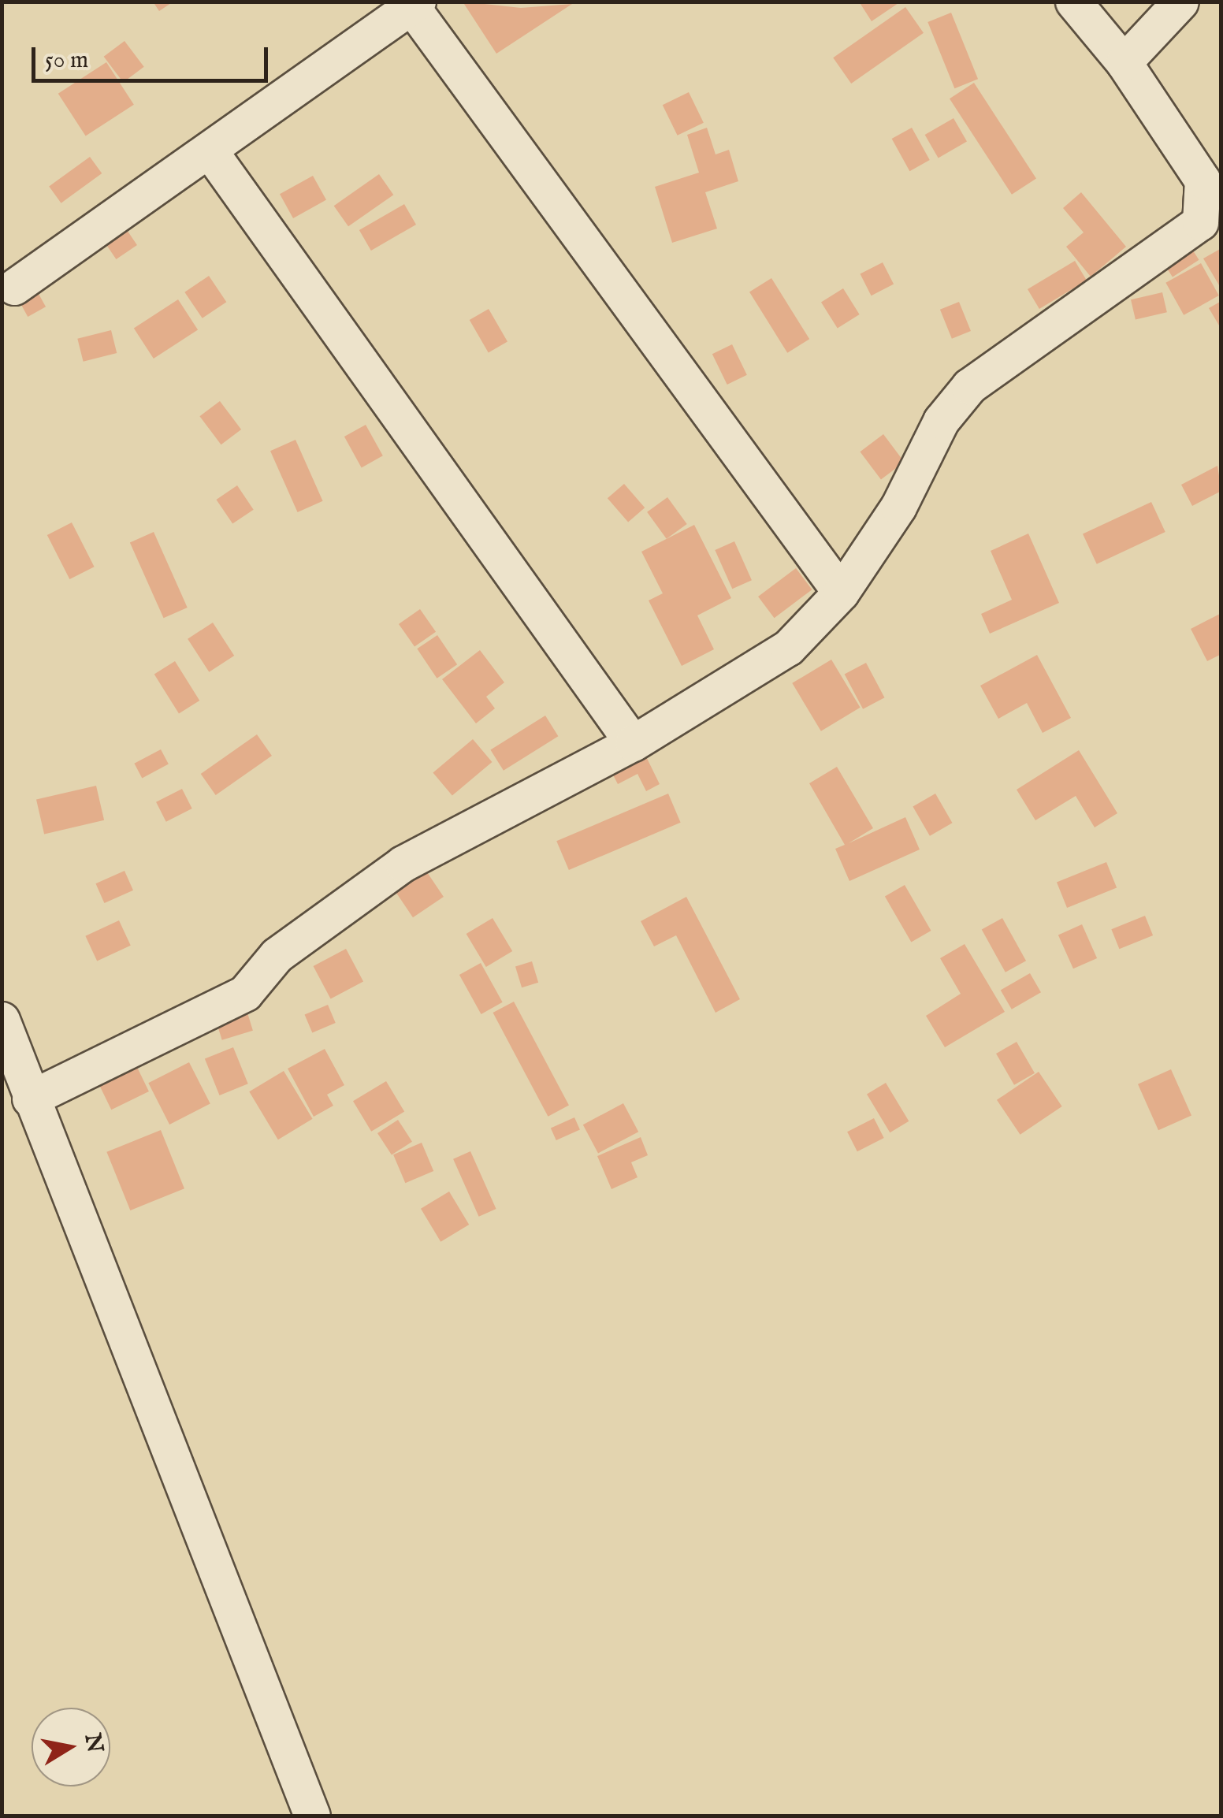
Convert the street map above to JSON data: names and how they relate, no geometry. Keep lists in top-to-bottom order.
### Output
{
  "scale_bar": "50 m",
  "north": "right"
}
